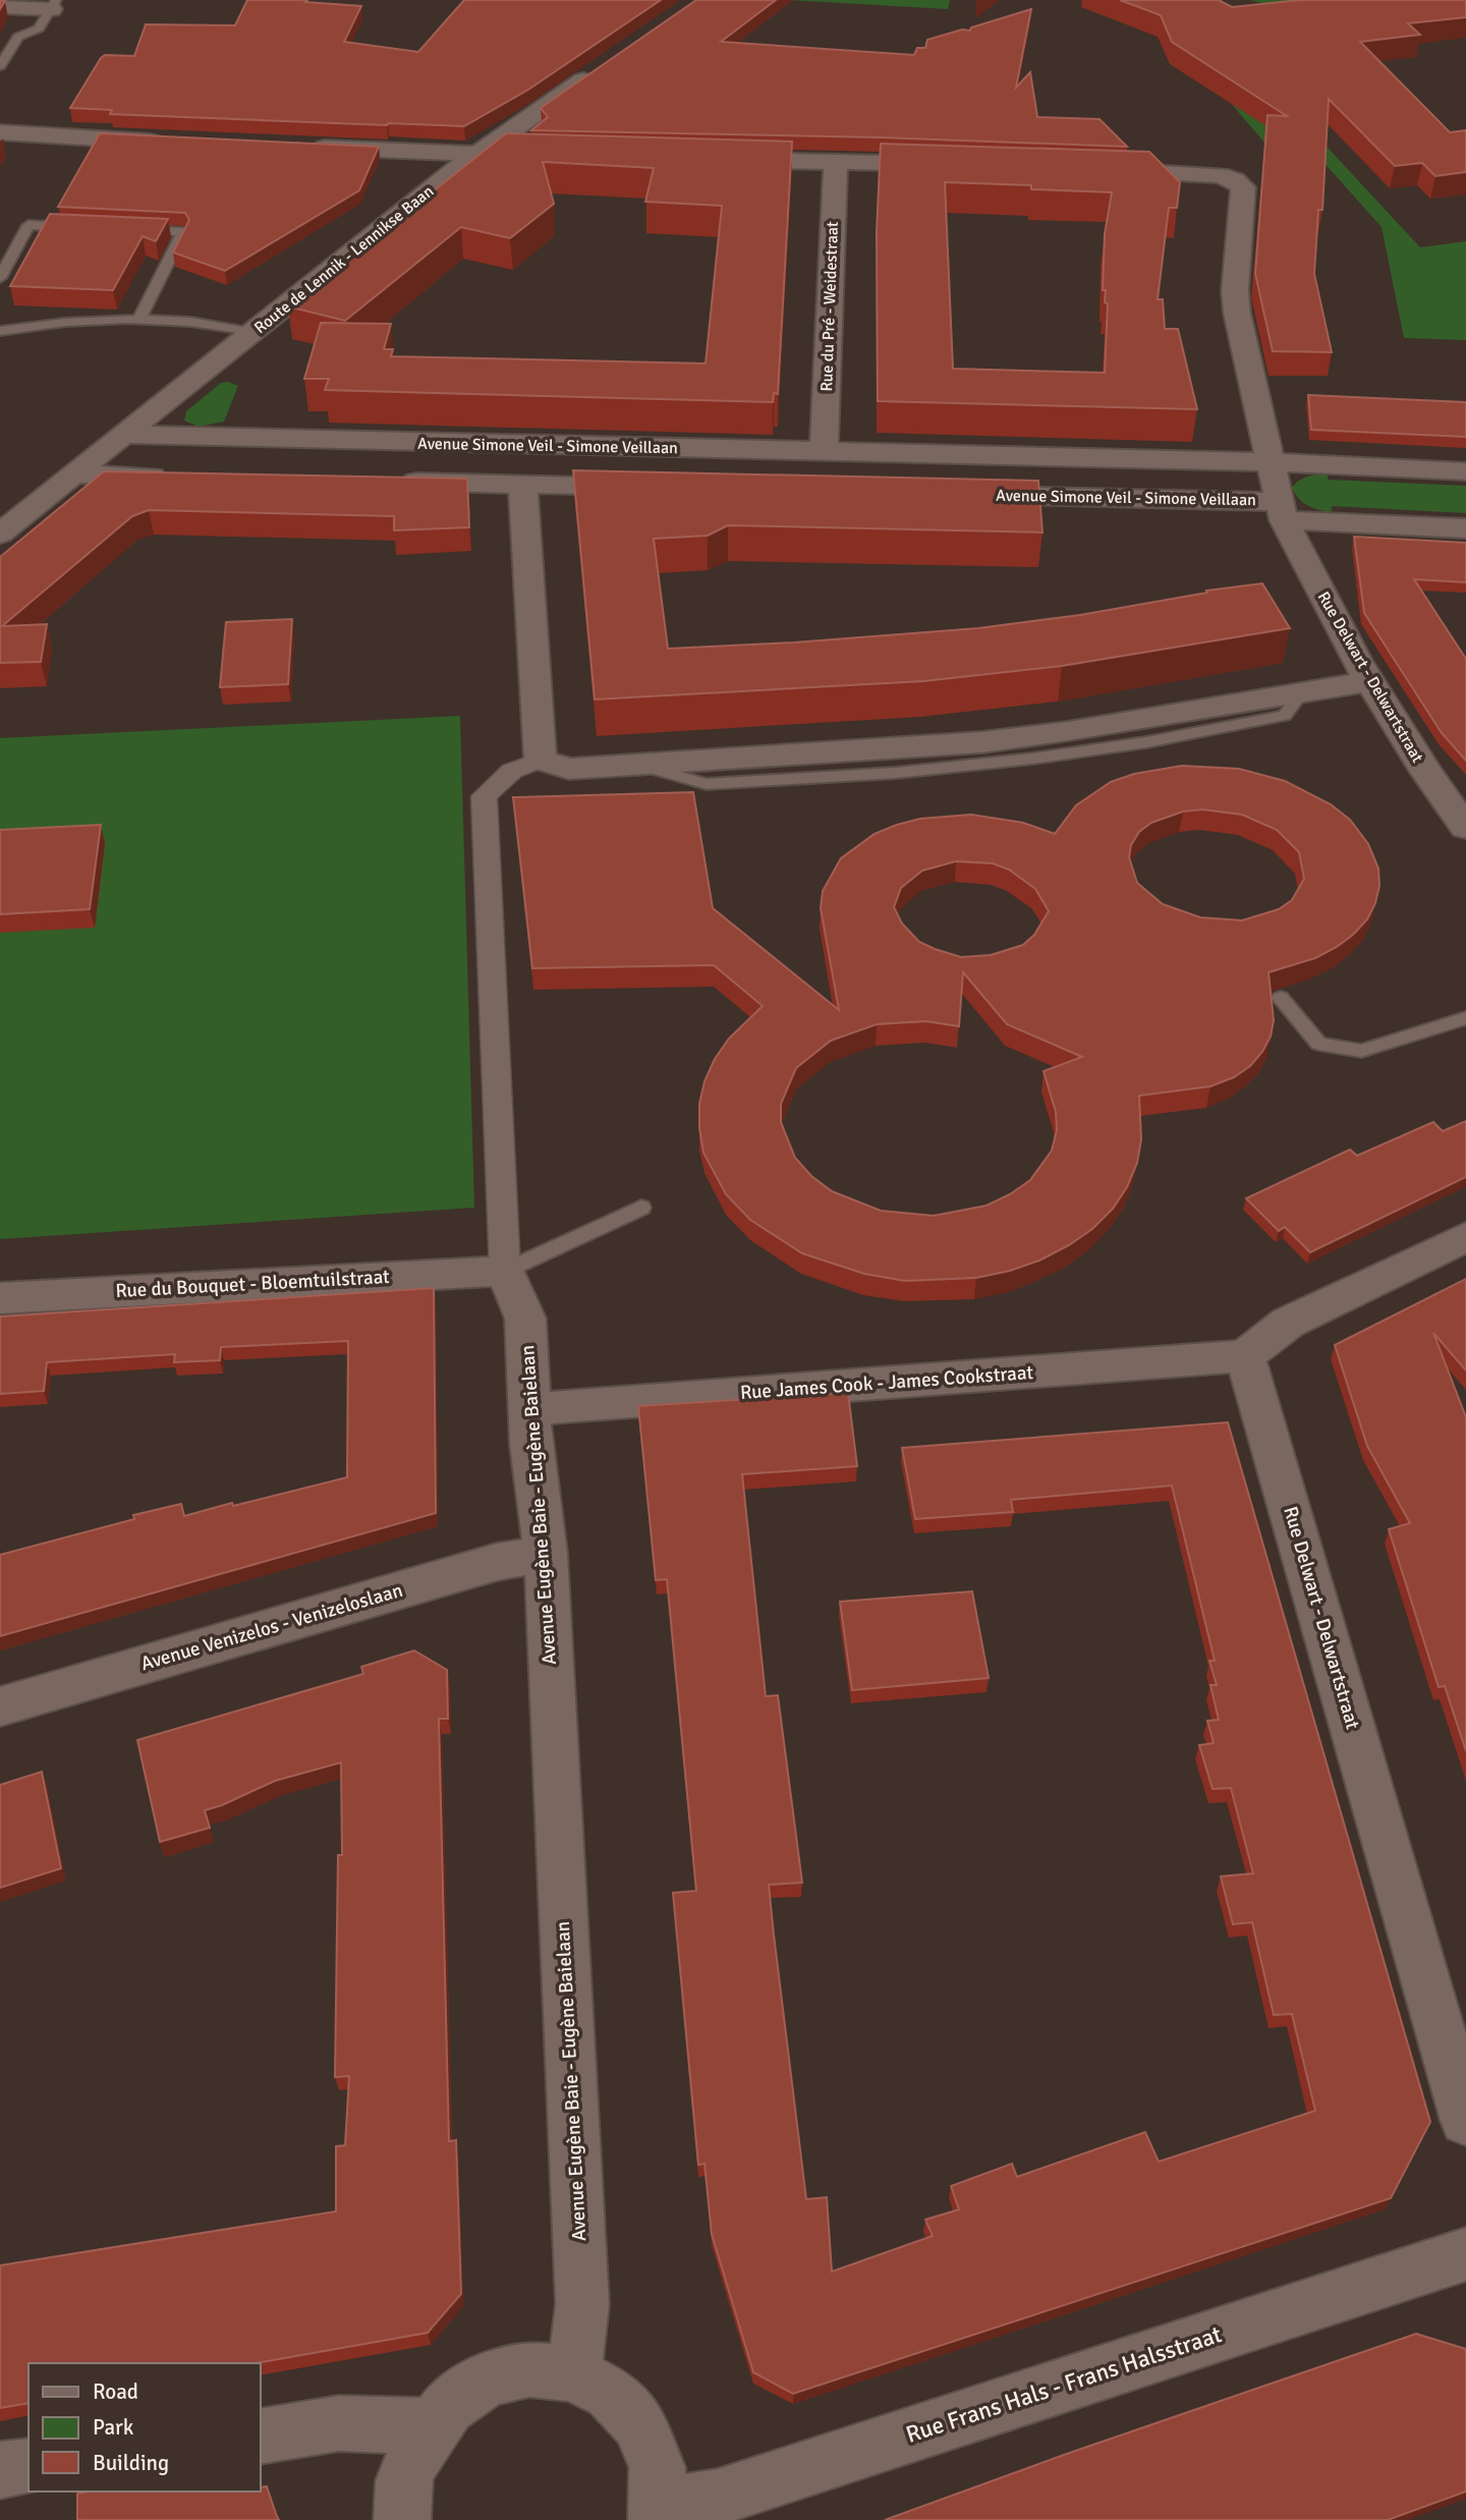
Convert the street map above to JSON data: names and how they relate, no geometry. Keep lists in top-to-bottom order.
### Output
{
  "streets": {
    "street": [
      "Route de Lennik - Lennikse Baan",
      "Rue du Pré - Weidestraat",
      "Avenue Simone Veil - Simone Veillaan",
      "Rue Delwart - Delwartstraat",
      "Rue du Bouquet - Bloemtuilstraat",
      "Rue James Cook - James Cookstraat",
      "Avenue Eugène Baie - Eugène Baielaan",
      "Avenue Venizelos - Venizeloslaan",
      "Rue Frans Hals - Frans Halsstraat"
    ]
  },
  "crossings": [
    ["Route de Lennik - Lennikse Baan", "Avenue Simone Veil - Simone Veillaan"],
    ["Rue du Pré - Weidestraat", "Avenue Simone Veil - Simone Veillaan"],
    ["Avenue Simone Veil - Simone Veillaan", "Rue Delwart - Delwartstraat"],
    ["Rue Delwart - Delwartstraat", "Rue James Cook - James Cookstraat"],
    ["Rue du Bouquet - Bloemtuilstraat", "Avenue Eugène Baie - Eugène Baielaan"],
    ["Rue James Cook - James Cookstraat", "Avenue Eugène Baie - Eugène Baielaan"],
    ["Avenue Eugène Baie - Eugène Baielaan", "Avenue Venizelos - Venizeloslaan"]
  ],
  "legend": ["Road", "Park", "Building"]
}
